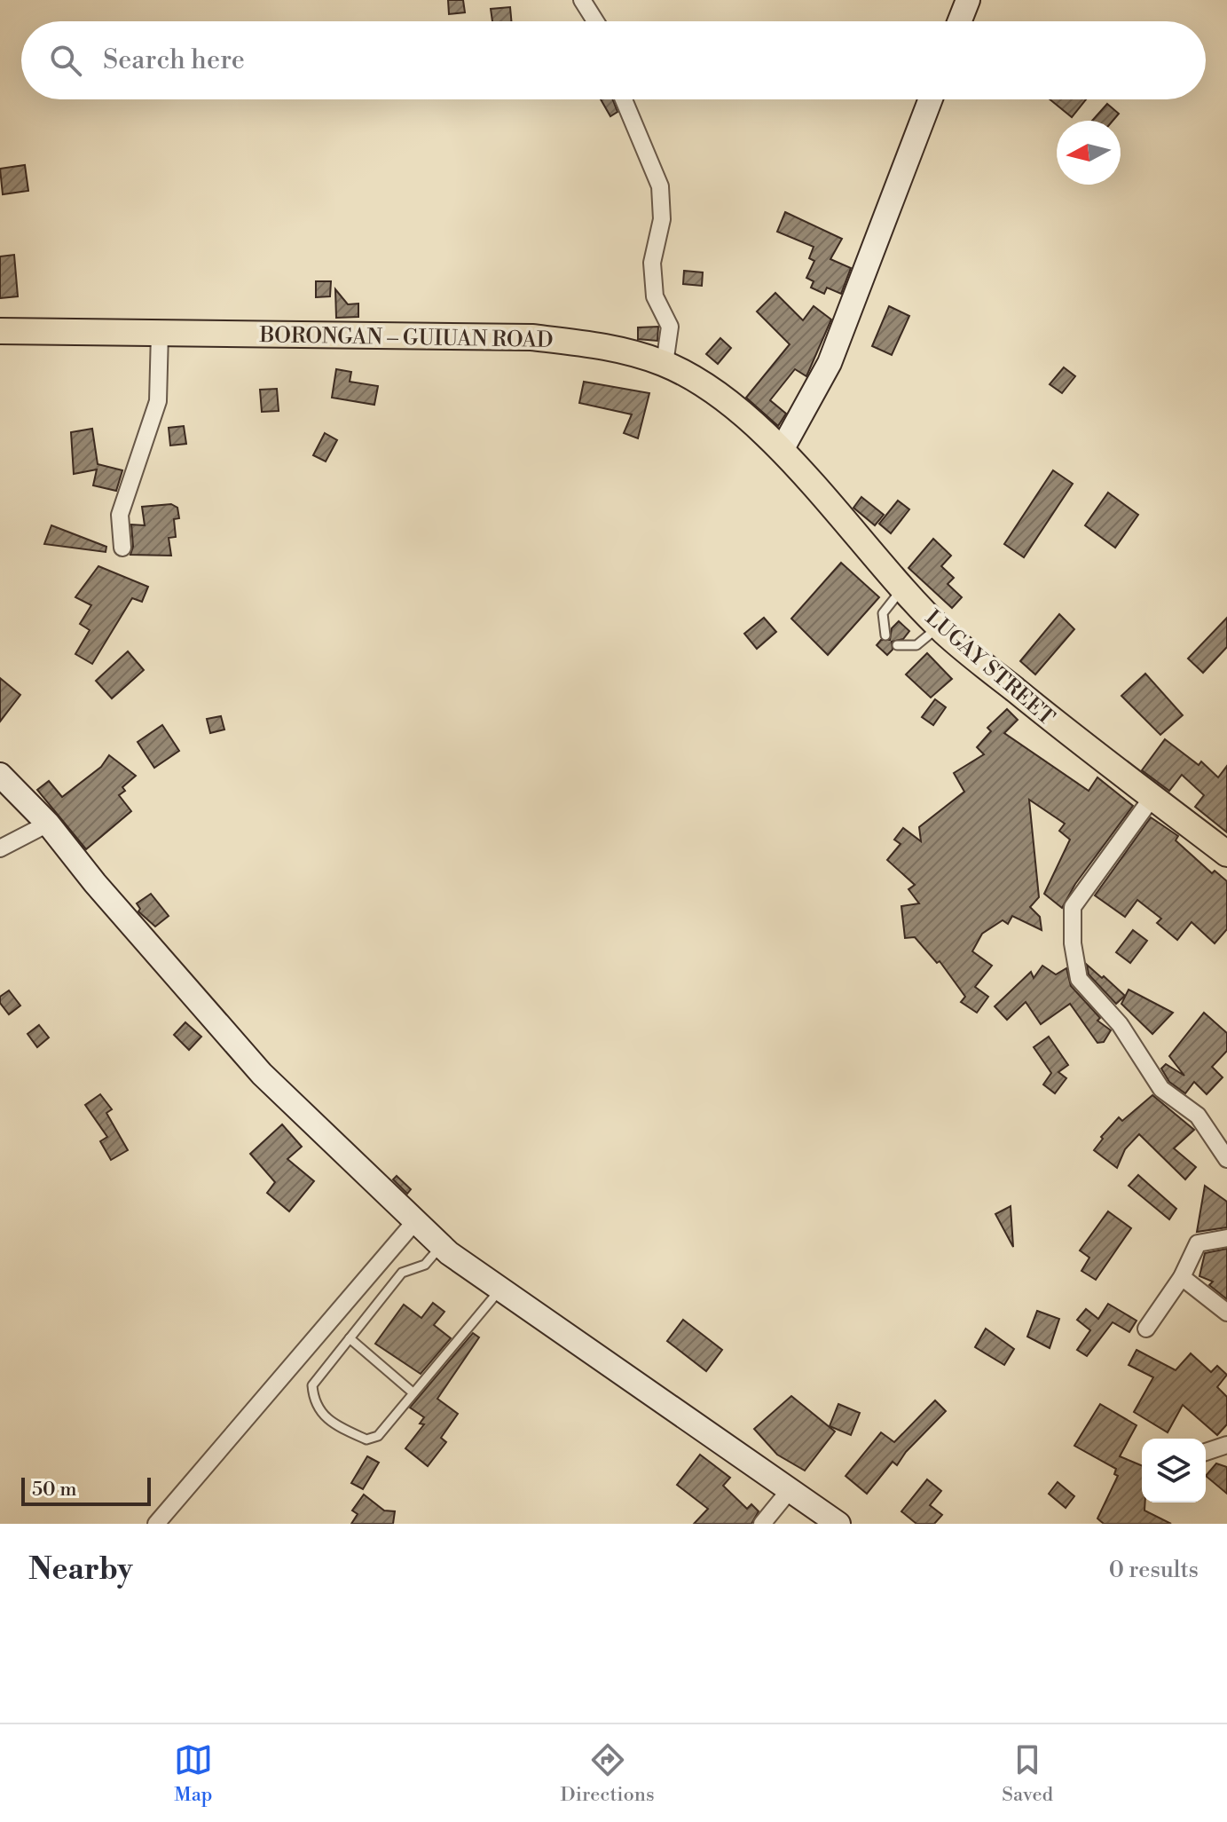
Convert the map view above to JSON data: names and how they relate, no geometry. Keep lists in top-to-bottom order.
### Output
{
  "streets": {
    "main road": ["BORONGAN – GUIUAN ROAD", "LUGAY STREET"]
  },
  "crossings": [
    ["BORONGAN – GUIUAN ROAD", "LUGAY STREET"]
  ],
  "scale_bar": "50 m",
  "north": "left",
  "page": {
    "search": "Search here",
    "scale": "50 m",
    "heading": ["Nearby", "0 results"],
    "nav": ["Map", "Directions", "Saved"]
  }
}
